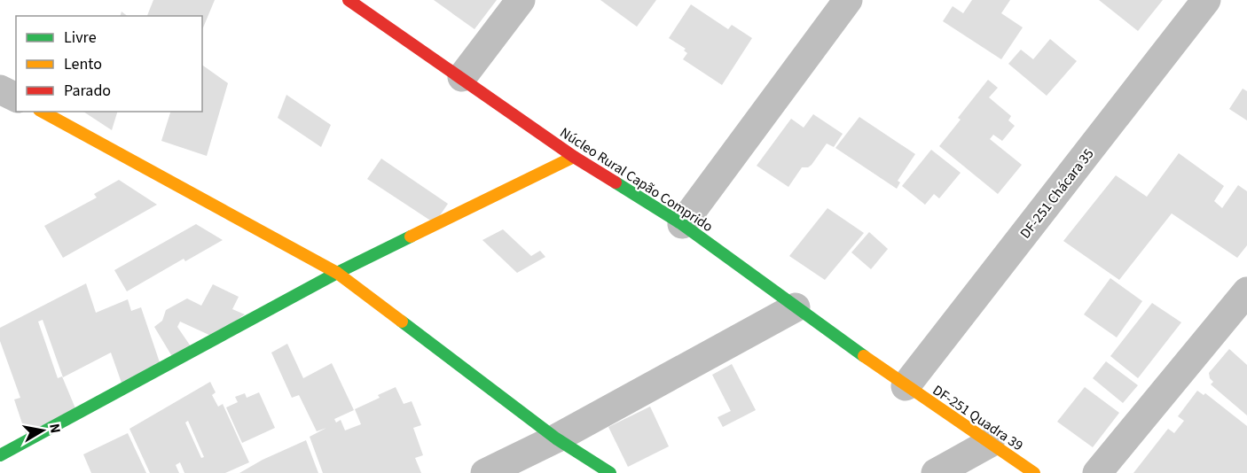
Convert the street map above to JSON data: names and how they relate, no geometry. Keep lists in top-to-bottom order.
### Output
{
  "streets": {
    "street": ["Núcleo Rural Capão Comprido", "DF-251 Chácara 35", "DF-251 Quadra 39"]
  },
  "crossings": [
    ["Núcleo Rural Capão Comprido", "DF-251 Chácara 35"],
    ["Núcleo Rural Capão Comprido", "DF-251 Quadra 39"],
    ["DF-251 Chácara 35", "DF-251 Quadra 39"]
  ],
  "legend": ["Livre", "Lento", "Parado"],
  "north": "right"
}
